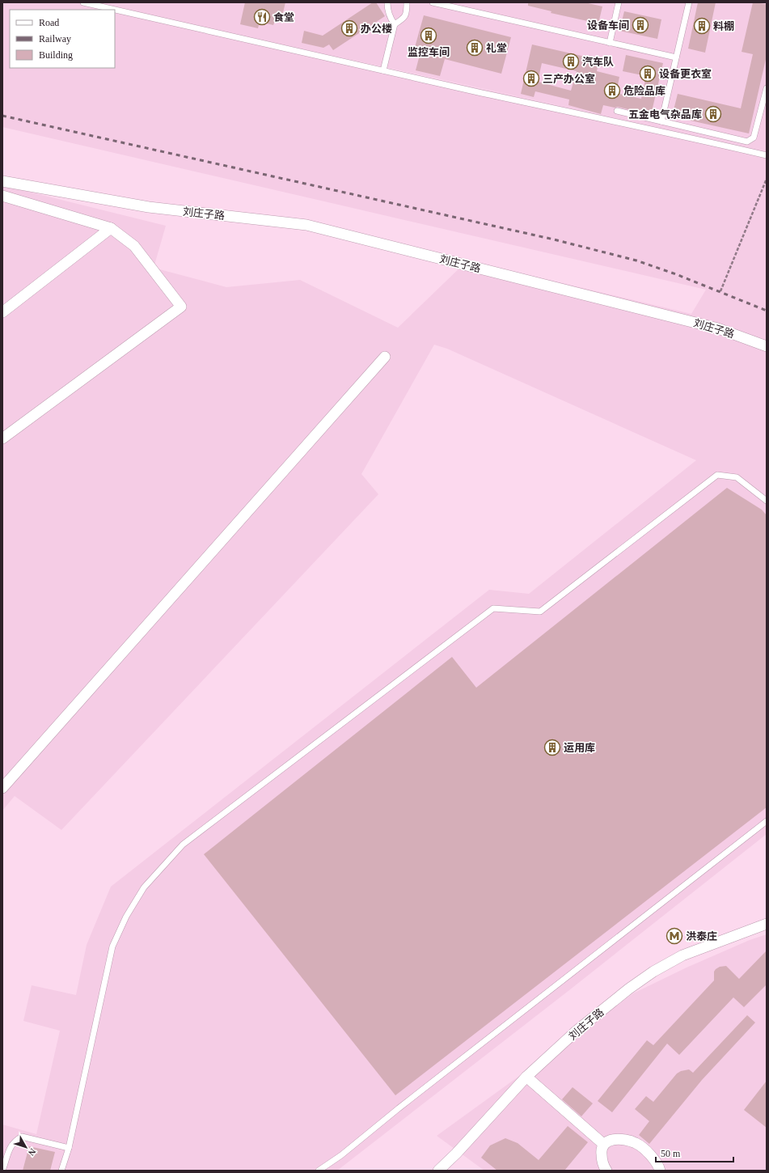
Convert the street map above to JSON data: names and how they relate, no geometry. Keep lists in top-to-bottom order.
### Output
{
  "streets": {
    "street": ["刘庄子路"]
  },
  "places": {
    "restaurant": ["食堂"],
    "building": [
      "设备车间",
      "料棚",
      "办公楼",
      "监控车间",
      "礼堂",
      "汽车队",
      "设备更衣室",
      "三产办公室",
      "危险品库",
      "五金电气杂品库",
      "运用库"
    ],
    "metro station": ["洪泰庄"]
  },
  "legend": ["Road", "Railway", "Building"],
  "scale_bar": "50 m",
  "north": "bottom right"
}
